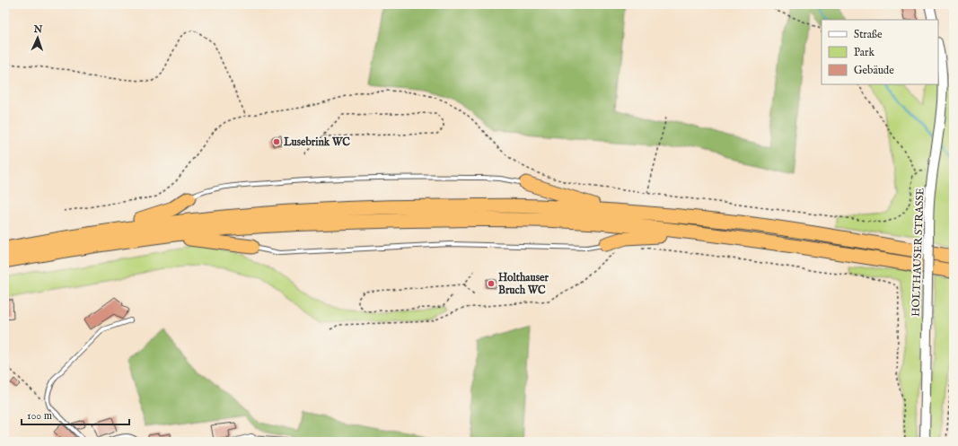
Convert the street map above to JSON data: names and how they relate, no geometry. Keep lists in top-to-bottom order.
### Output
{
  "streets": {
    "street": ["HOLTHAUSER STRASSE"]
  },
  "places": ["Lusebrink WC", "Holthauser Bruch WC"],
  "legend": ["Straße", "Park", "Gebäude"],
  "scale_bar": "100 m",
  "north": "top"
}
